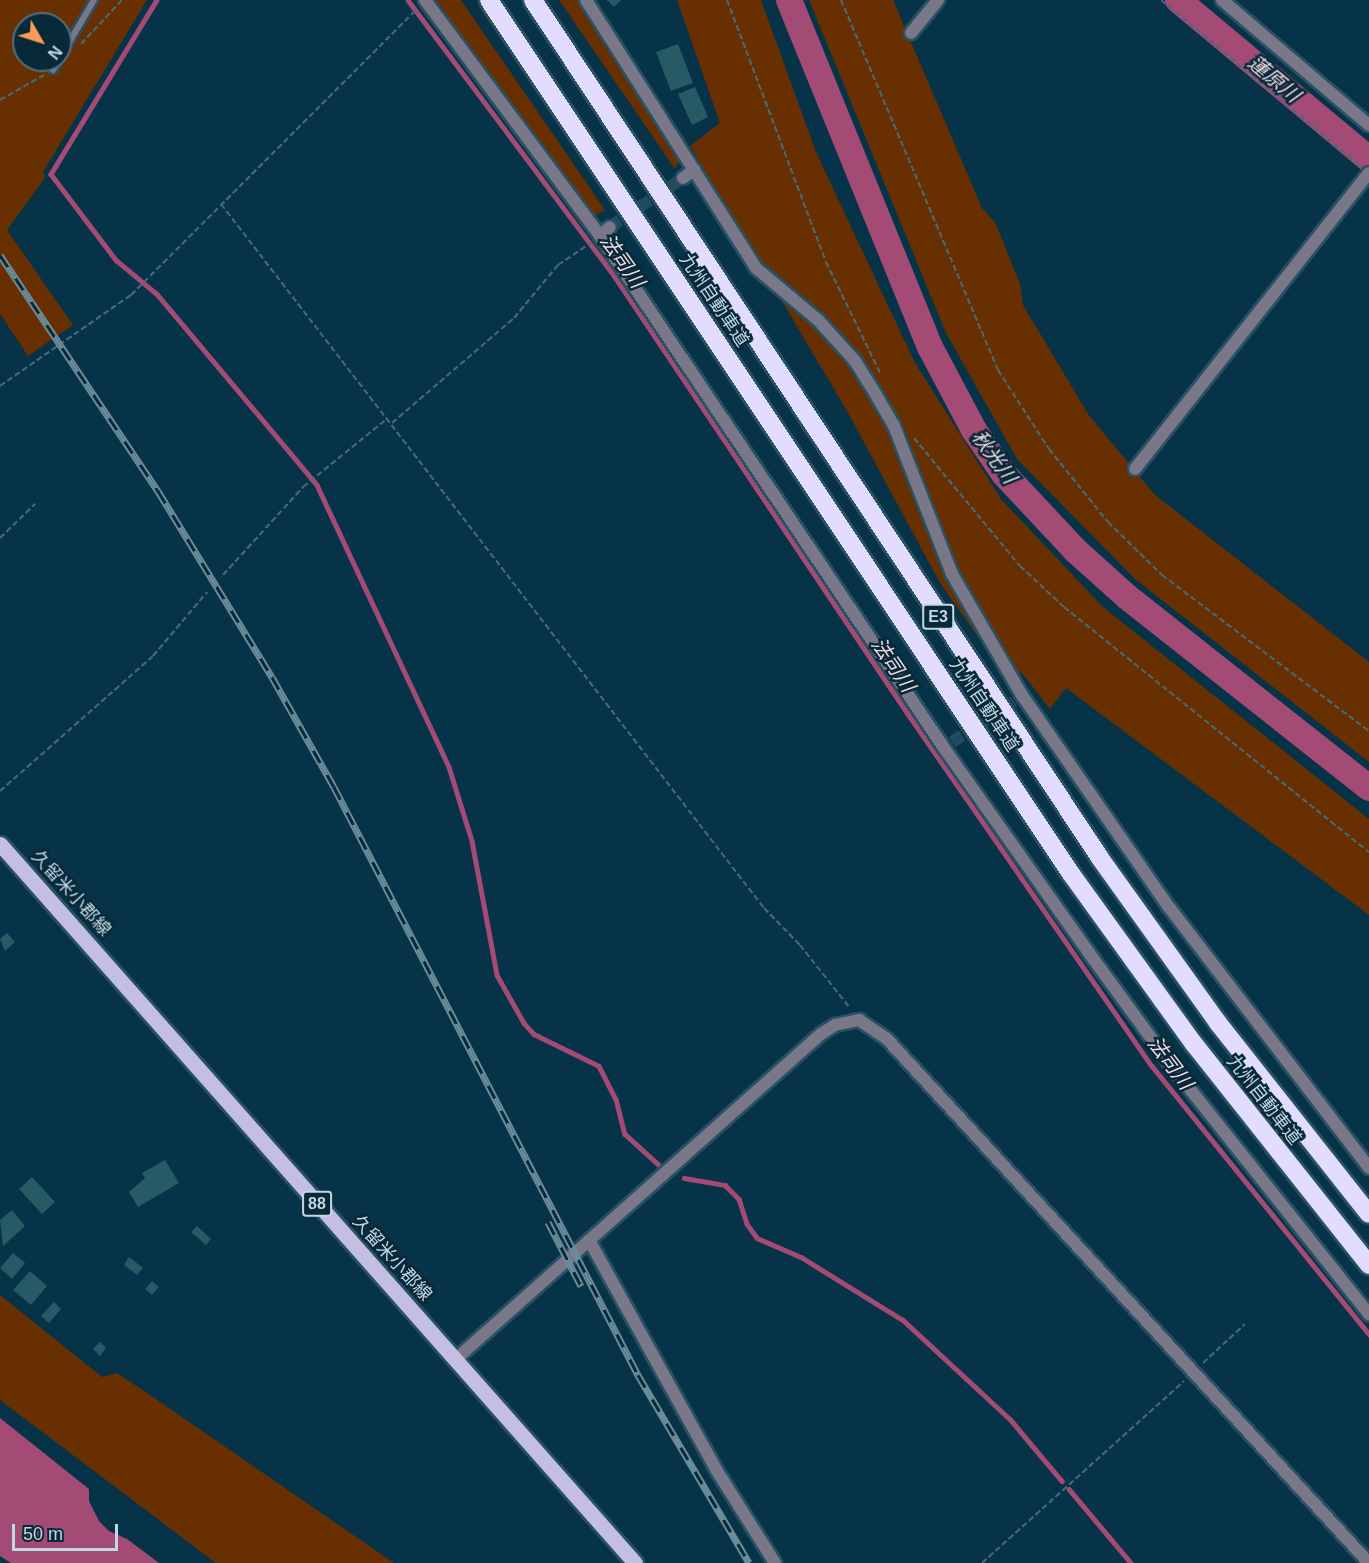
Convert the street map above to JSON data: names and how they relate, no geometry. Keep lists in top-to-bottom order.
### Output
{
  "streets": {
    "highway": ["九州自動車道", "E3"],
    "main road": ["久留米小郡線", "88"]
  },
  "water": ["蓮原川", "法司川", "秋光川"],
  "scale_bar": "50 m",
  "north": "bottom right"
}
